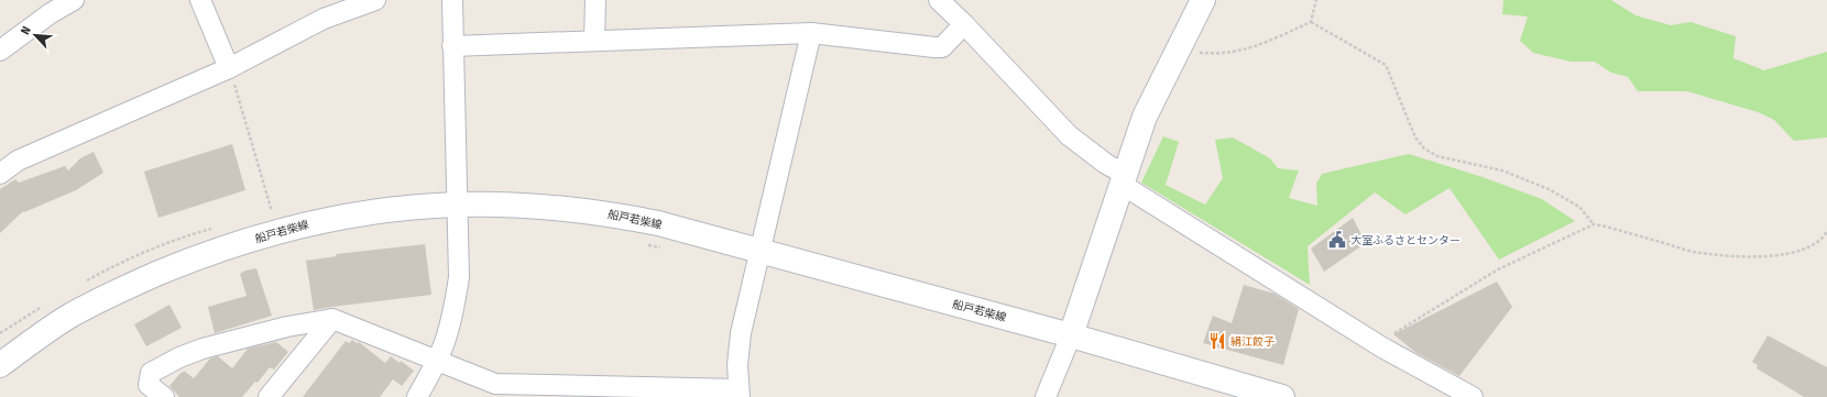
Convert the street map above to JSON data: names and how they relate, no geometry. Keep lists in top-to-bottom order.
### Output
{
  "streets": {
    "street": ["船戸若柴線"]
  },
  "places": {
    "public building": ["大室ふるさとセンター"],
    "restaurant": ["絹江餃子"]
  },
  "north": "top left"
}
